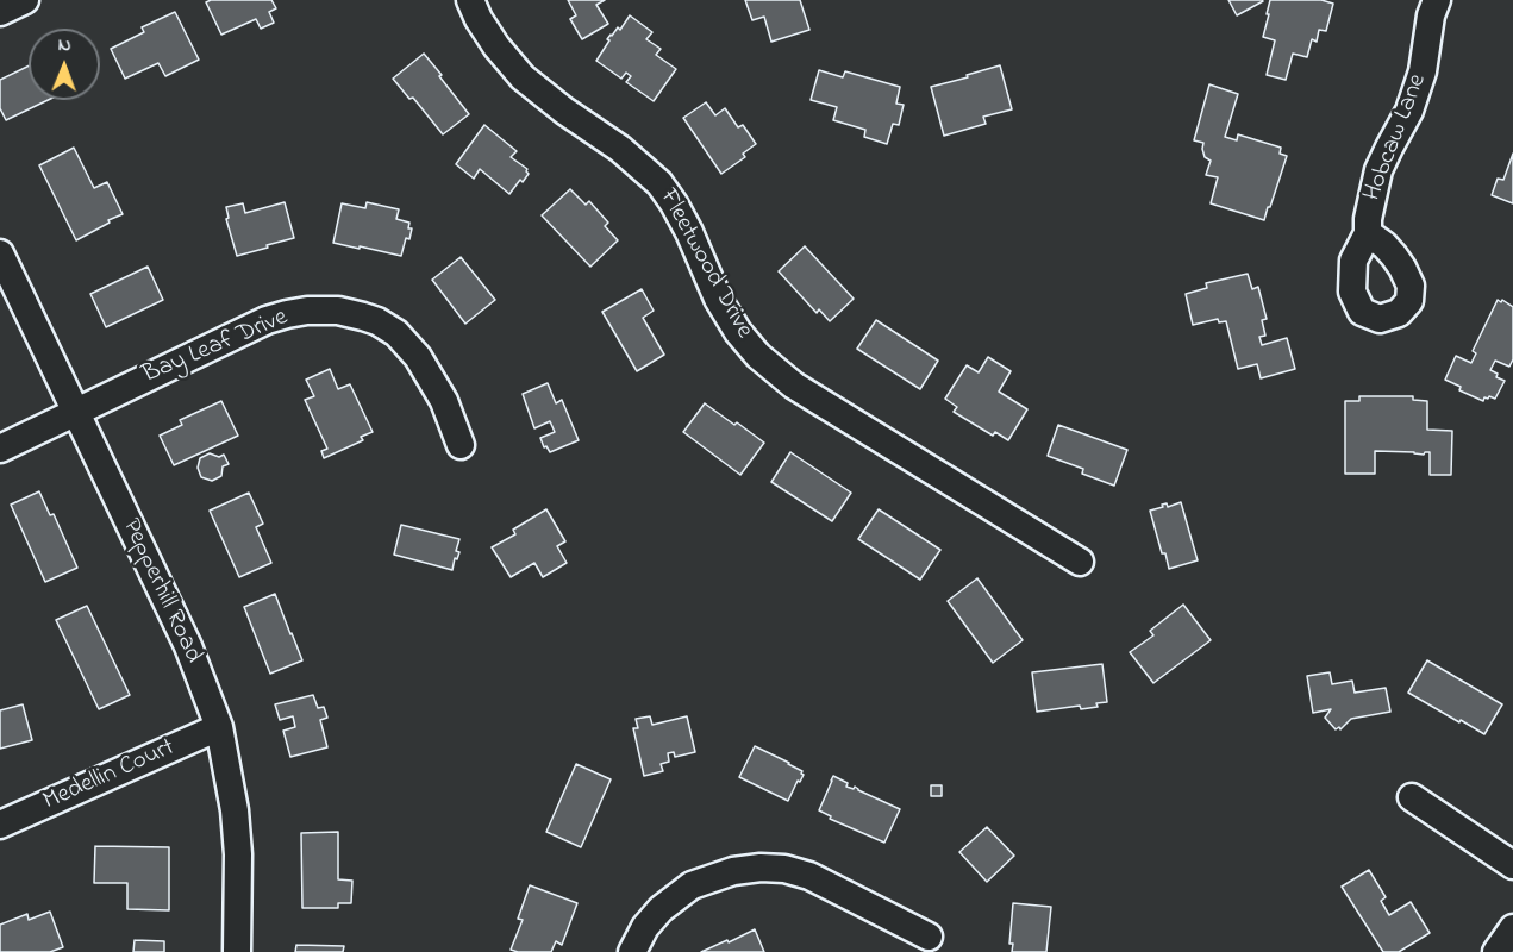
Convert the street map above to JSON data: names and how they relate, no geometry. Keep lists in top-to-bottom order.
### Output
{
  "streets": {
    "street": [
      "Hobcaw Lane",
      "Fleetwood Drive",
      "Bay Leaf Drive",
      "Pepperhill Road",
      "Medellin Court"
    ]
  },
  "crossings": [
    ["Bay Leaf Drive", "Pepperhill Road"],
    ["Pepperhill Road", "Medellin Court"]
  ],
  "north": "top"
}
